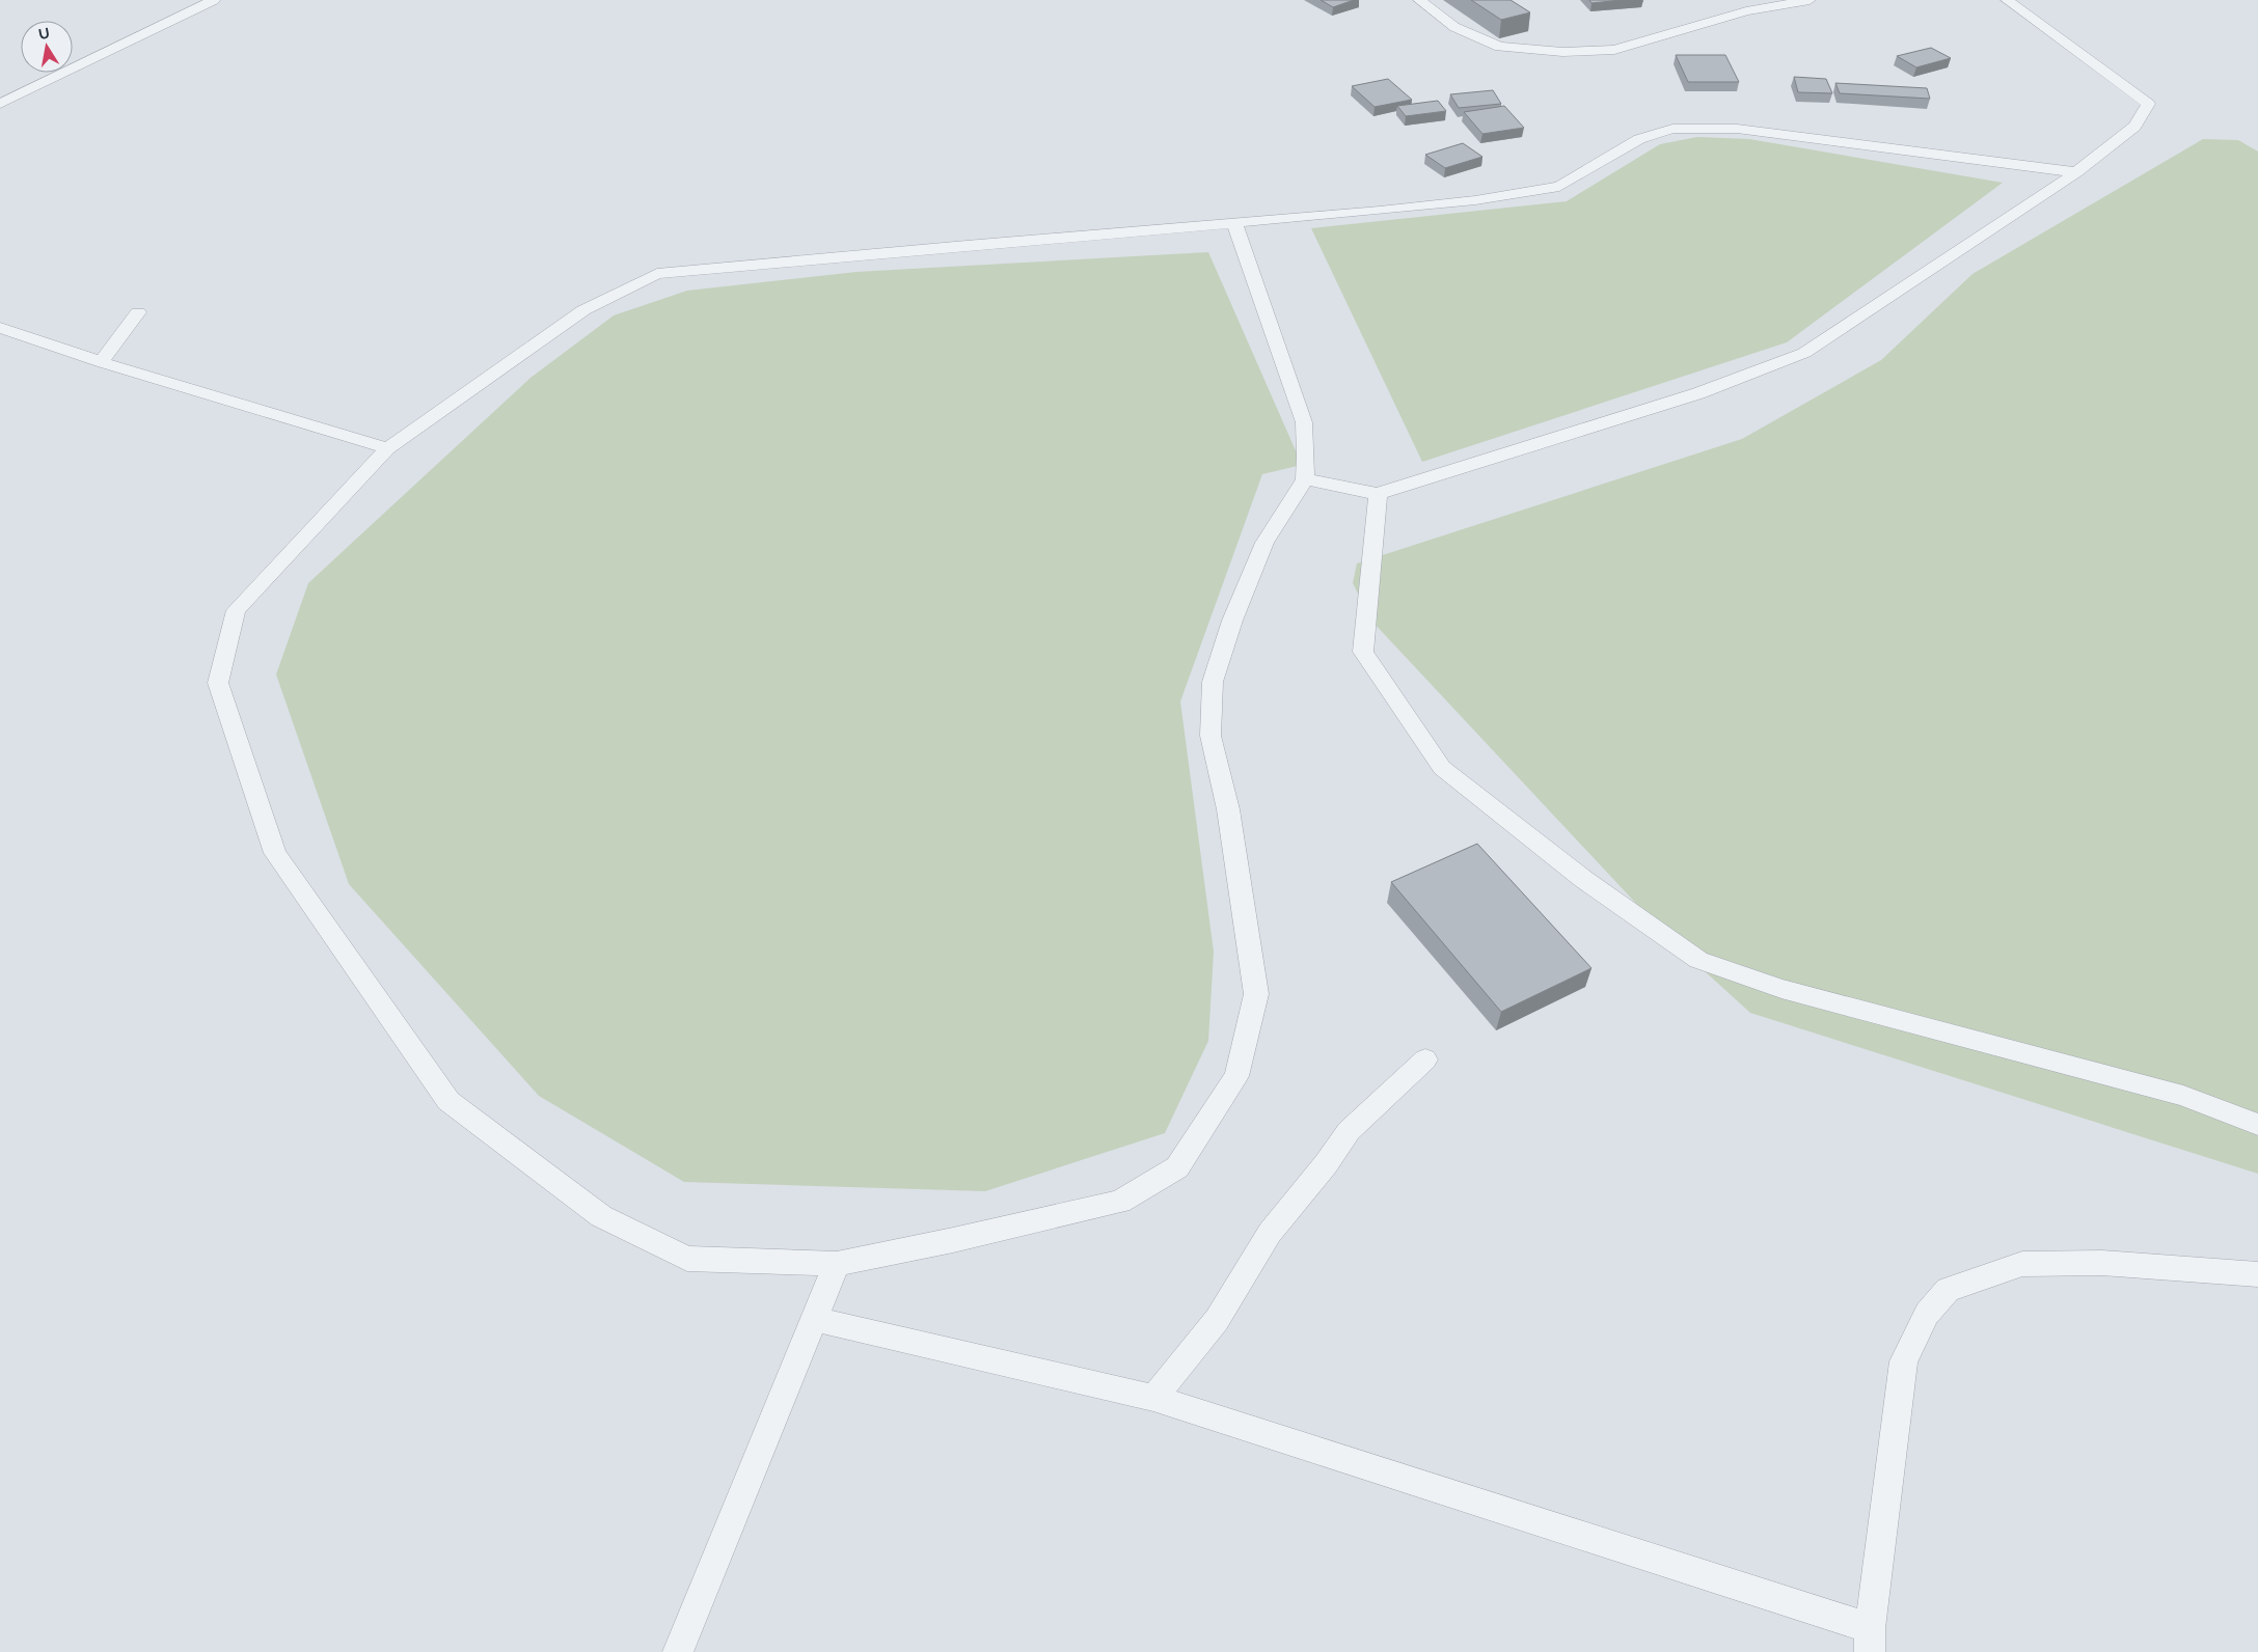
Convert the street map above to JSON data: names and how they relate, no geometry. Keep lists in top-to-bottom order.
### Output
{
  "north": "top"
}
